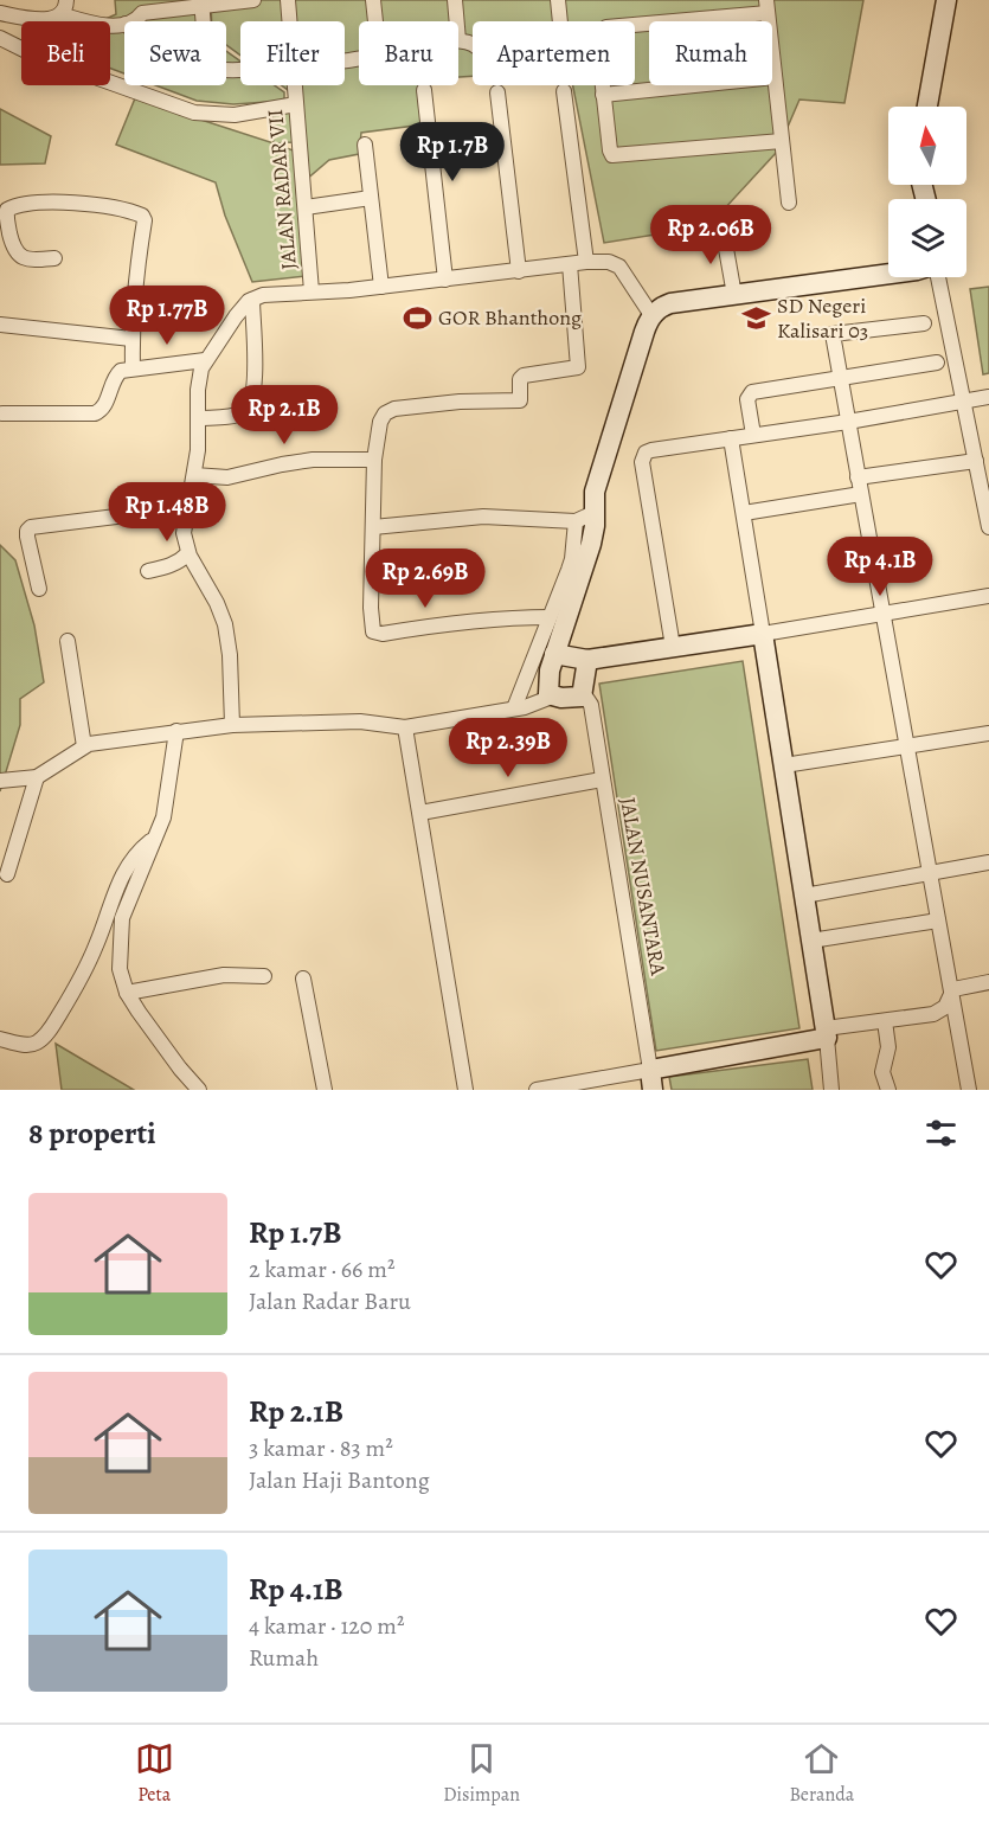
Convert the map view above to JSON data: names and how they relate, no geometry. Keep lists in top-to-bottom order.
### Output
{
  "streets": {
    "main road": ["JALAN NUSANTARA"],
    "street": ["JALAN RADAR VII"]
  },
  "places": {
    "sports": ["GOR Bhanthong"],
    "school or university": ["SD Negeri Kalisari 03"]
  },
  "north": "top",
  "page": {
    "chip": [
      "Beli",
      "Sewa",
      "Filter",
      "Baru",
      "Apartemen",
      "Rumah"
    ],
    "price": [
      "Rp 1.7B",
      "Rp 2.06B",
      "Rp 1.77B",
      "Rp 2.1B",
      "Rp 1.48B",
      "Rp 4.1B",
      "Rp 2.69B",
      "Rp 2.39B"
    ],
    "heading": "8 properti",
    "list": [
      {
        "name": "Rp 1.7B",
        "note": "2 kamar · 66 m² · Jalan Radar Baru"
      },
      {
        "name": "Rp 2.1B",
        "note": "3 kamar · 83 m² · Jalan Haji Bantong"
      },
      {
        "name": "Rp 4.1B",
        "note": "4 kamar · 120 m² · Rumah"
      }
    ],
    "tabs": ["Peta", "Disimpan", "Beranda"]
  }
}
